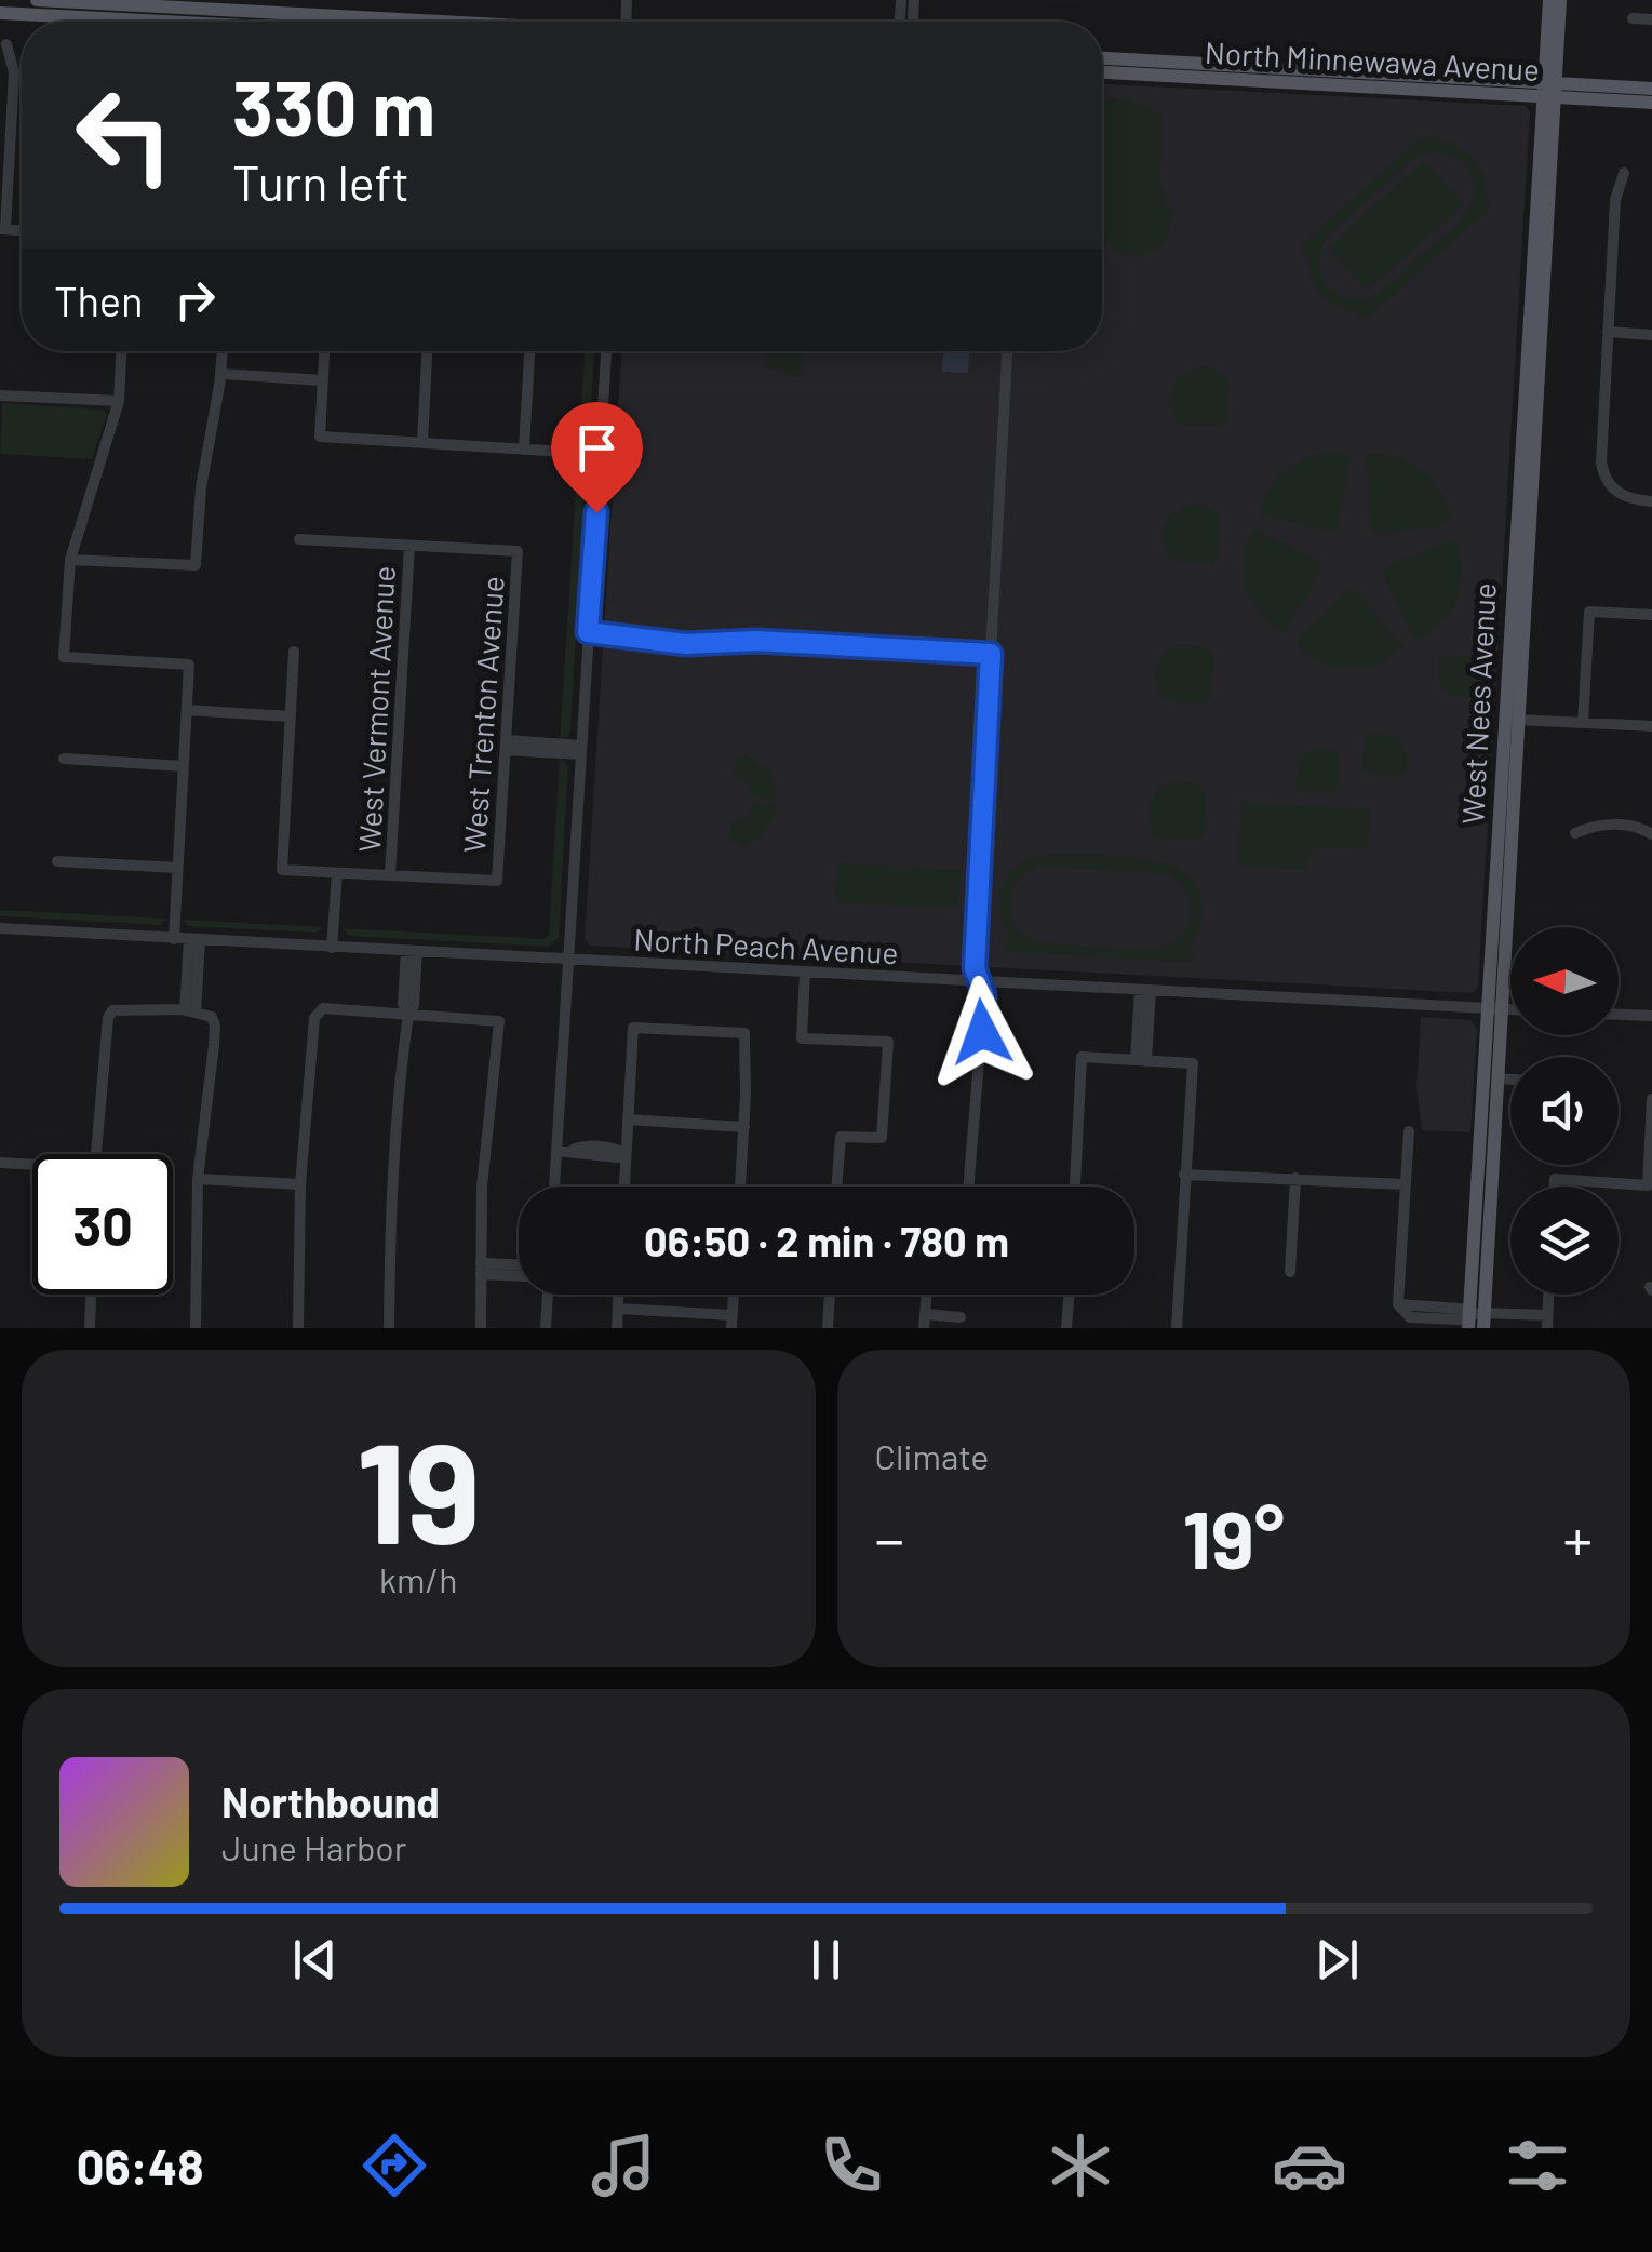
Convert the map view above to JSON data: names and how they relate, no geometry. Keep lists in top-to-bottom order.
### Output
{
  "streets": {
    "main road": ["North Minnewawa Avenue", "West Nees Avenue"],
    "street": ["West Vermont Avenue", "West Trenton Avenue", "North Peach Avenue"]
  },
  "crossings": [
    ["North Minnewawa Avenue", "West Nees Avenue"],
    ["West Nees Avenue", "North Peach Avenue"],
    ["West Vermont Avenue", "West Trenton Avenue"]
  ],
  "north": "left",
  "page": {
    "turn": ["330 m", "Turn left"],
    "then": "Then",
    "limit": "30",
    "trip": "06:50 · 2 min · 780 m",
    "tile": [
      ["19", "km/h"],
      "Climate"
    ],
    "heat": ["−", "19°", "+"],
    "song": ["Northbound", "June Harbor"],
    "tabs": "06:48"
  }
}
